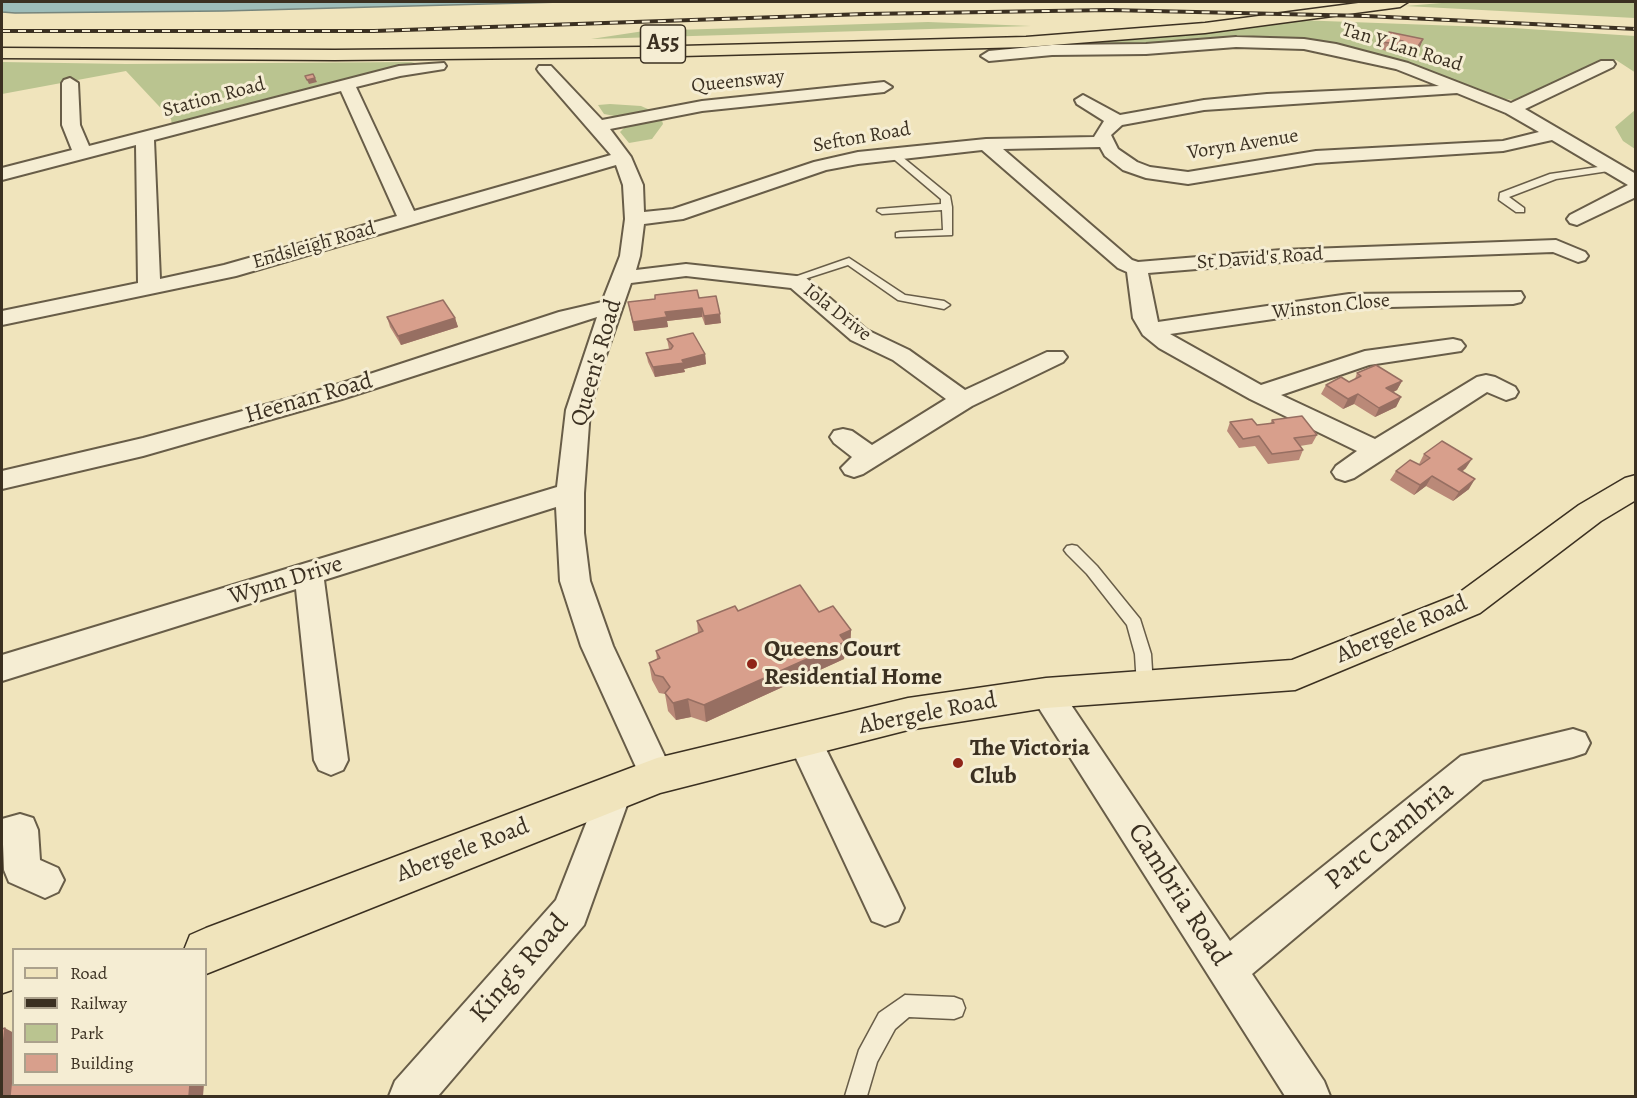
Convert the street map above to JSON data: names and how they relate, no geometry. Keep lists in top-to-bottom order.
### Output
{
  "streets": {
    "main road": ["A55", "Abergele Road"],
    "street": [
      "Tan Y Lan Road",
      "Queensway",
      "Station Road",
      "Sefton Road",
      "Voryn Avenue",
      "Endsleigh Road",
      "St David's Road",
      "Winston Close",
      "Iola Drive",
      "Queen's Road",
      "Heenan Road",
      "Wynn Drive",
      "Parc Cambria",
      "Cambria Road",
      "King's Road"
    ]
  },
  "crossings": [
    ["Tan Y Lan Road", "Voryn Avenue"],
    ["Queensway", "Queen's Road"],
    ["Sefton Road", "Voryn Avenue"],
    ["Sefton Road", "Queen's Road"],
    ["Endsleigh Road", "Queen's Road"],
    ["Iola Drive", "Queen's Road"],
    ["Queen's Road", "Heenan Road"],
    ["Queen's Road", "Wynn Drive"],
    ["Queen's Road", "Abergele Road"],
    ["Abergele Road", "Cambria Road"],
    ["Abergele Road", "King's Road"],
    ["Parc Cambria", "Cambria Road"]
  ],
  "places": ["Queens Court Residential Home", "The Victoria Club"],
  "legend": [
    "Road",
    "Railway",
    "Park",
    "Building"
  ]
}
